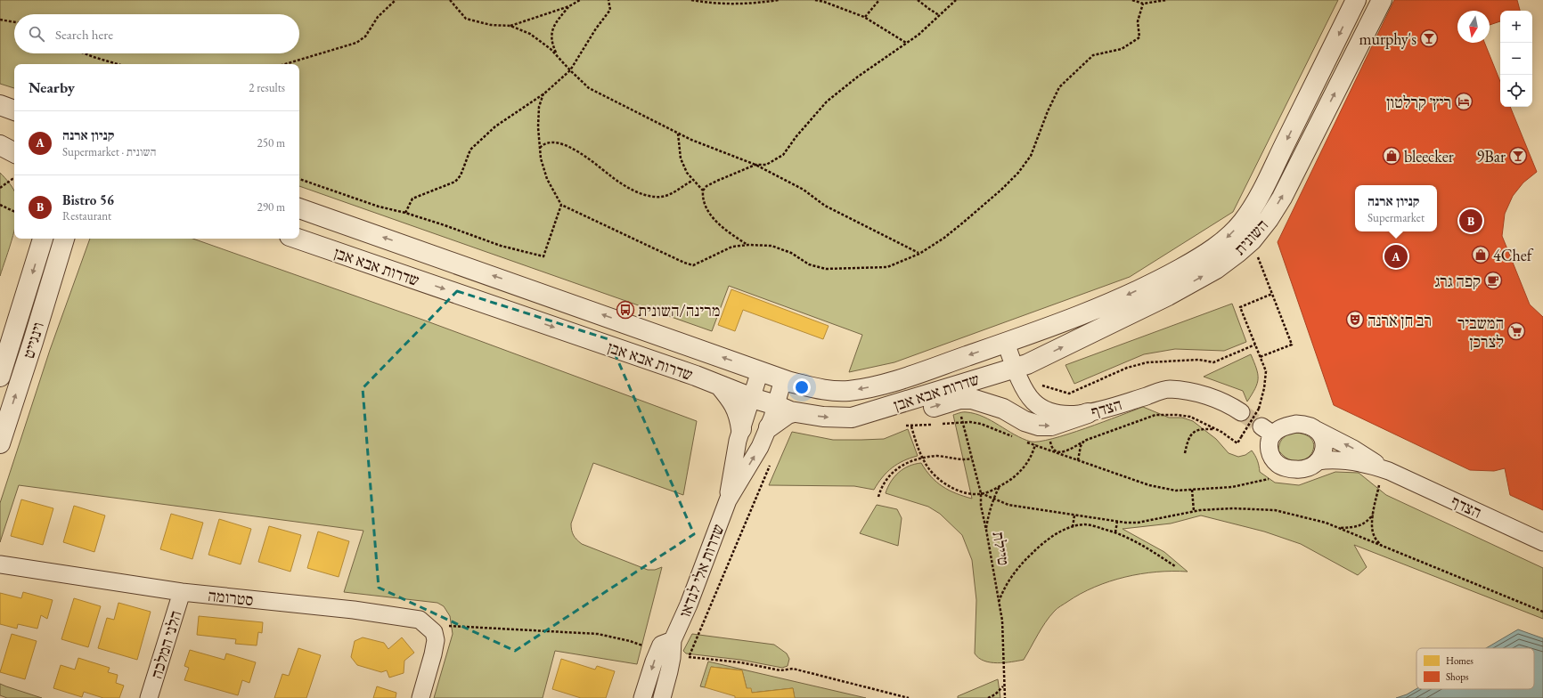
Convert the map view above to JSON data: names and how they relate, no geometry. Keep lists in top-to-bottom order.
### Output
{
  "streets": {
    "street": [
      "השונית",
      "שדרות אבא אבן",
      "וינגייט",
      "הצדף",
      "שדרות אלי לנדאו",
      "סטרומה",
      "הלני המלכה"
    ],
    "path": ["טיילת"]
  },
  "crossings": [
    ["השונית", "שדרות אבא אבן"],
    ["השונית", "הצדף"],
    ["שדרות אבא אבן", "הצדף"],
    ["שדרות אבא אבן", "שדרות אלי לנדאו"],
    ["סטרומה", "הלני המלכה"]
  ],
  "places": {
    "bar": ["murphy's", "9Bar"],
    "hotel": ["ריץ׳ קרלטון"],
    "shop": ["bleecker", "4Chef"],
    "cafe": ["קפה גרג"],
    "bus stop": ["מרינה/השונית"],
    "theatre": ["רב חן ארנה"],
    "supermarket": ["המשביר לצרכן"]
  },
  "legend": ["Homes", "Shops"],
  "north": "bottom",
  "page": {
    "map_buttons": ["+", "−"],
    "search": "Search here",
    "heading": ["Nearby", "2 results"],
    "list": [
      {
        "mark": "A",
        "name": "קניון ארנה",
        "note": "Supermarket · השונית",
        "value": "250 m"
      },
      {
        "mark": "B",
        "name": "Bistro 56",
        "note": "Restaurant",
        "value": "290 m"
      }
    ],
    "popup": ["קניון ארנה", "Supermarket"],
    "pins": ["B", "A"]
  }
}
